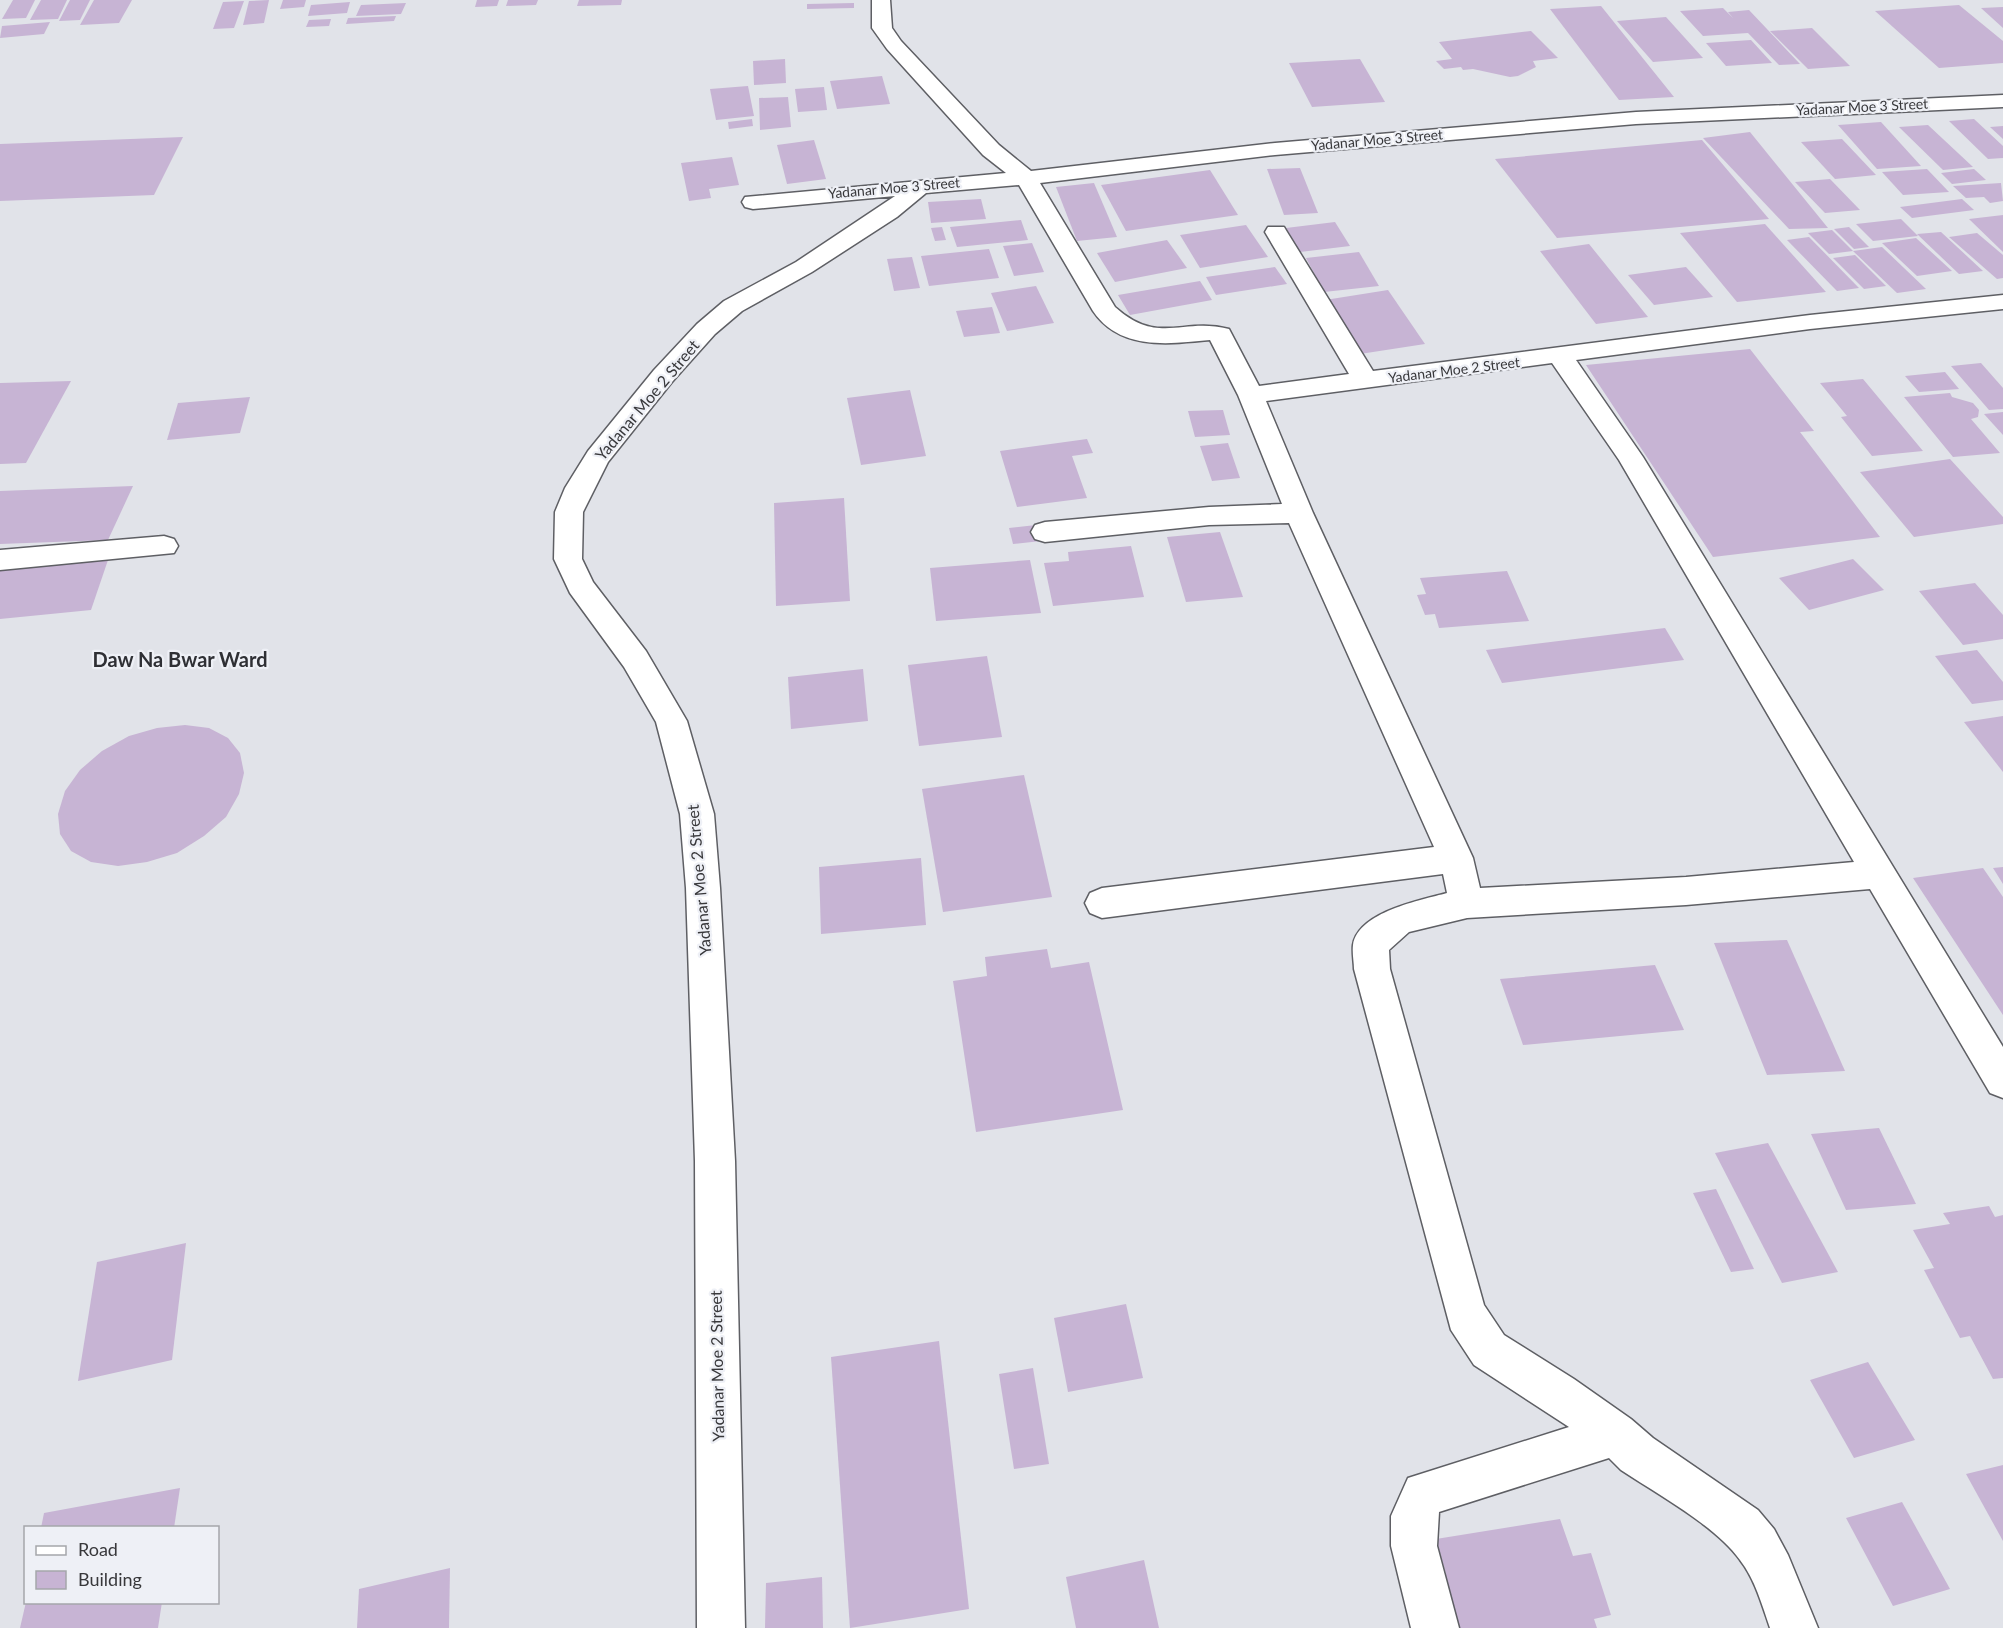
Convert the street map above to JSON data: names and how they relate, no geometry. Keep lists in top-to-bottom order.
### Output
{
  "streets": {
    "street": ["Yadanar Moe 3 Street", "Yadanar Moe 2 Street"]
  },
  "crossings": [
    ["Yadanar Moe 3 Street", "Yadanar Moe 2 Street"]
  ],
  "districts": ["Daw Na Bwar Ward"],
  "legend": ["Road", "Building"]
}
